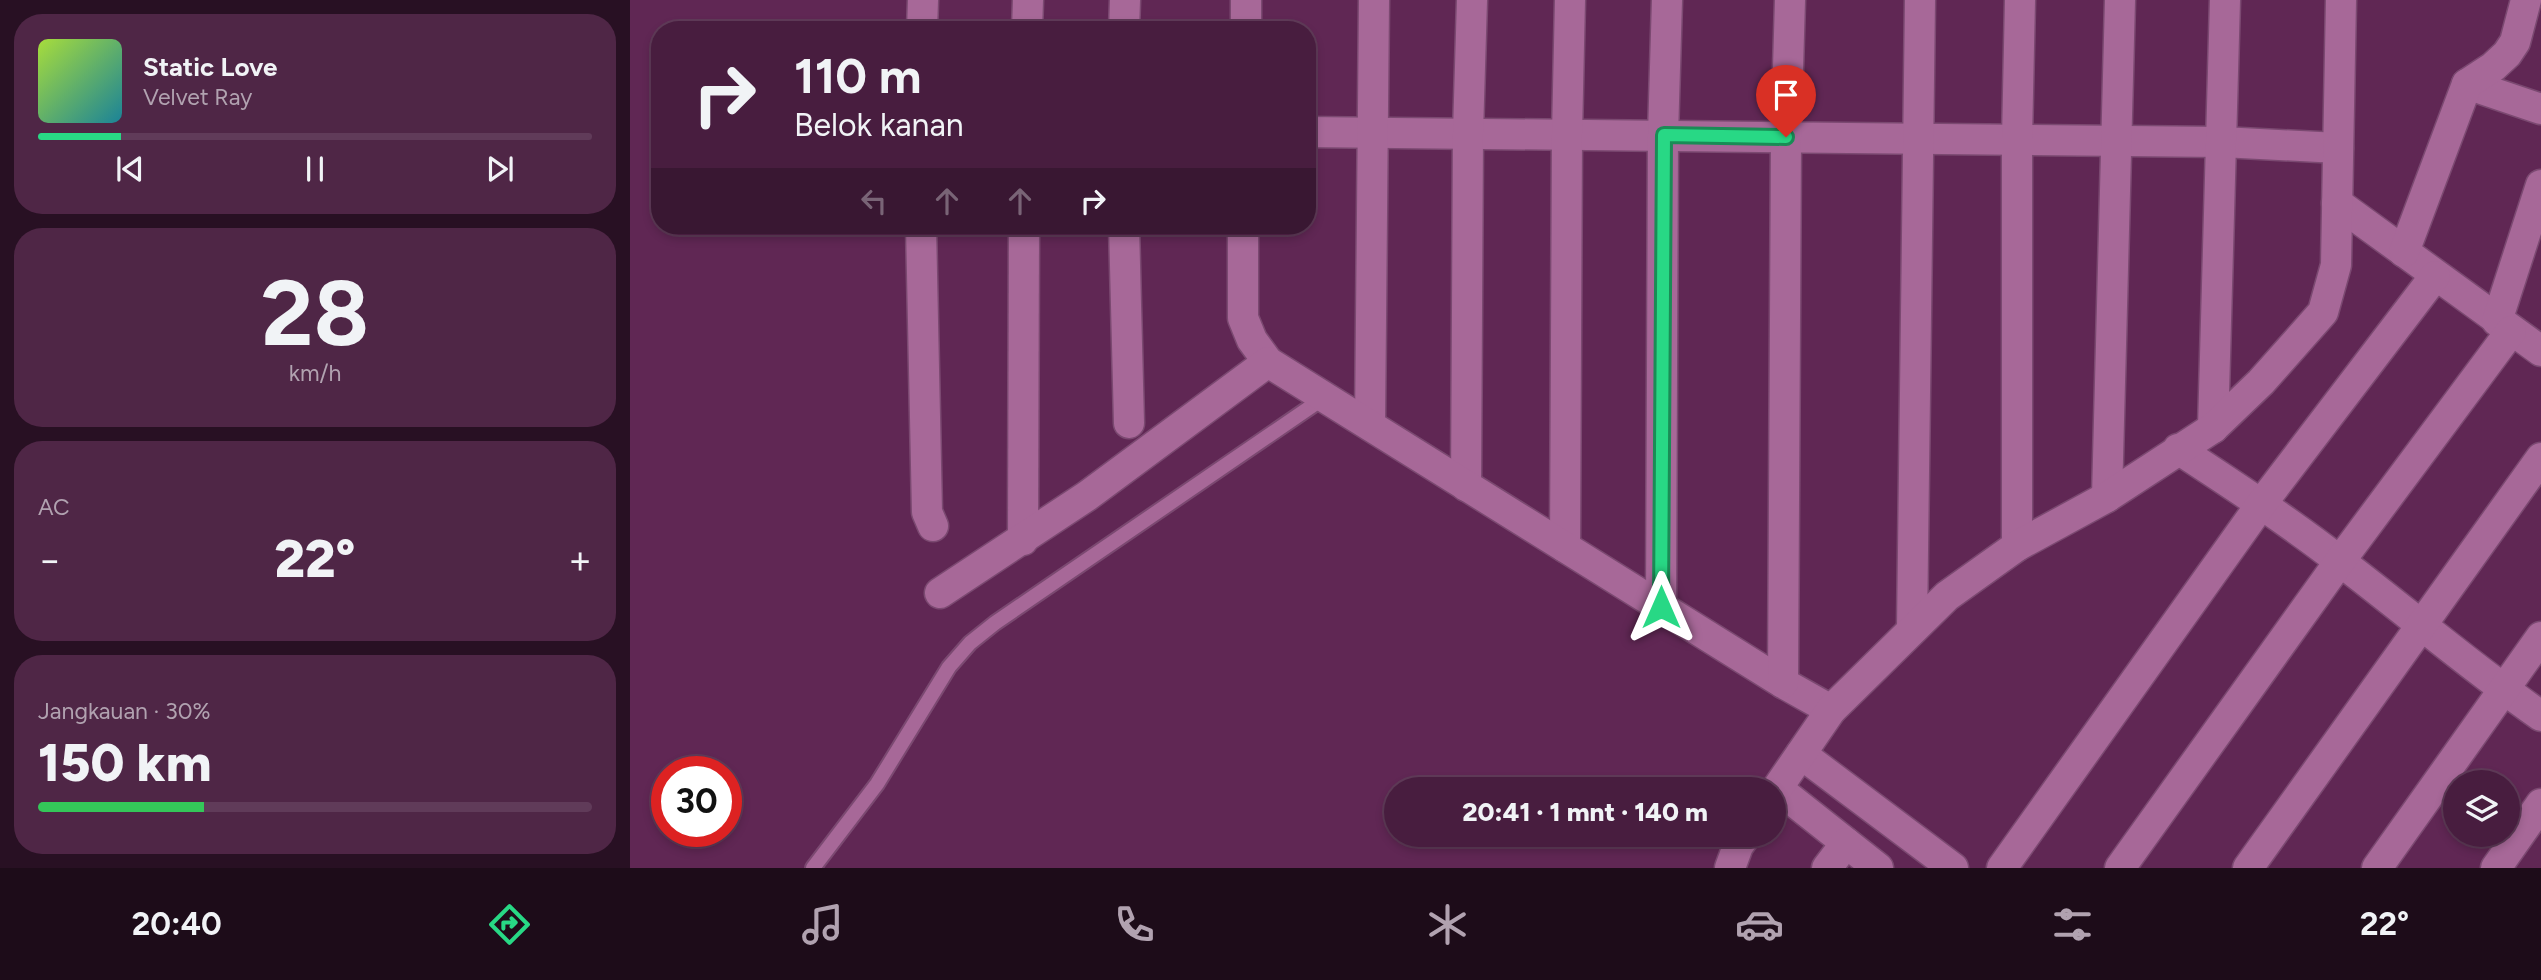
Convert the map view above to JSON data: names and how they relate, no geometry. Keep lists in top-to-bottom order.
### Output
{
  "page": {
    "turn": ["110 m", "Belok kanan"],
    "song": ["Static Love", "Velvet Ray"],
    "tile": [
      ["28", "km/h"],
      "AC",
      ["Jangkauan · 30%", "150 km"]
    ],
    "heat": ["−", "22°", "+"],
    "limit": "30",
    "trip": "20:41 · 1 mnt · 140 m",
    "tabs": ["20:40", "22°"]
  }
}
